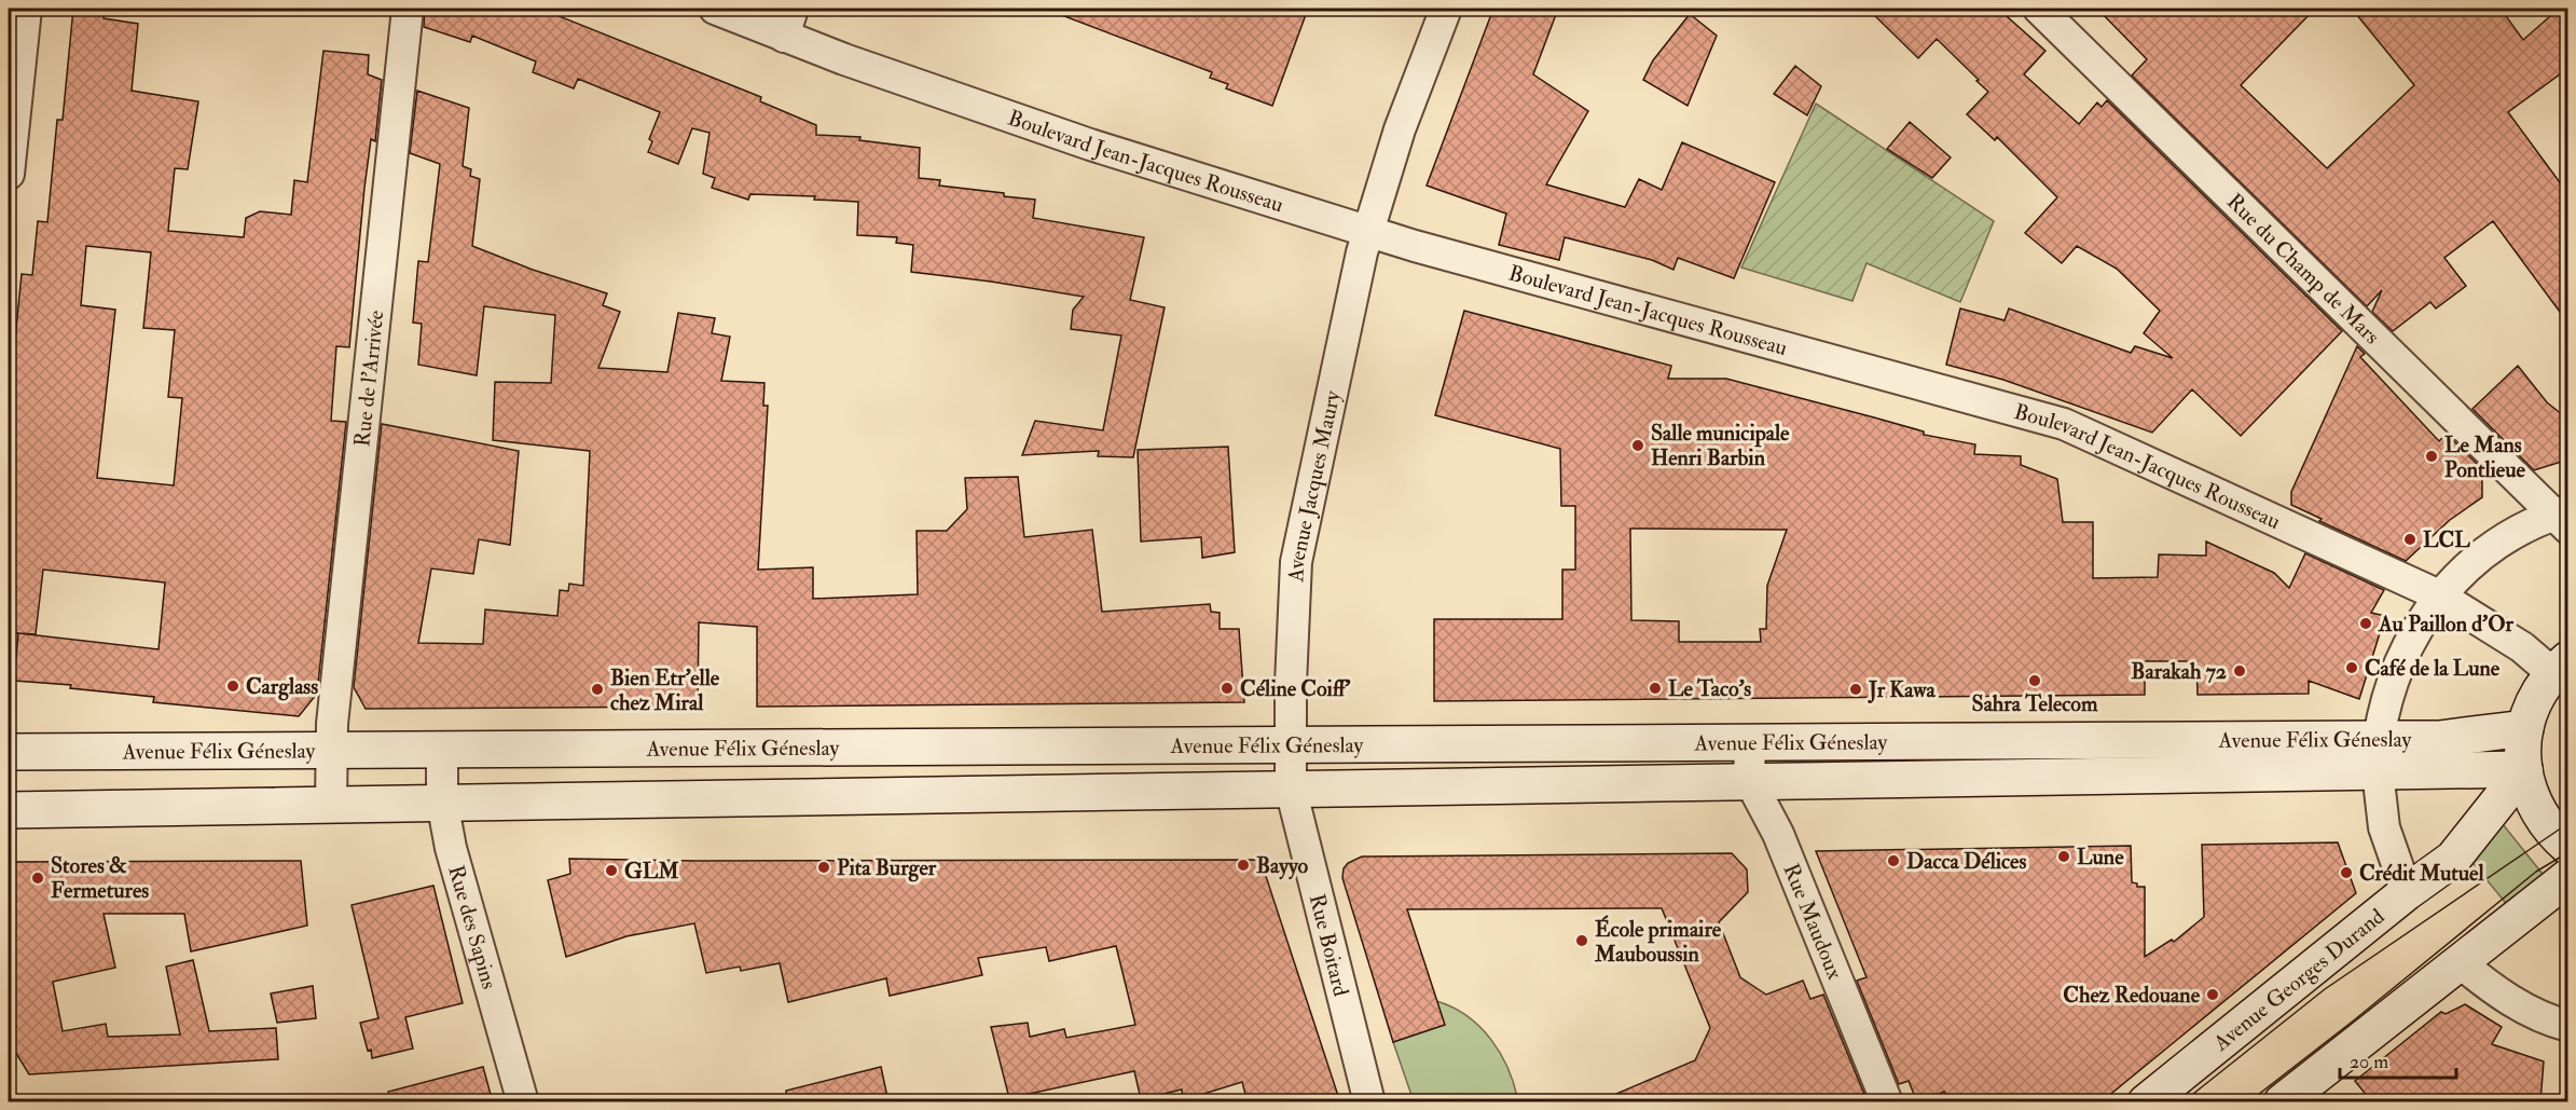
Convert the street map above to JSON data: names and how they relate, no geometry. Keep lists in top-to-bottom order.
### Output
{
  "streets": {
    "main road": ["Avenue Félix Géneslay", "Avenue Georges Durand"],
    "street": [
      "Boulevard Jean-Jacques Rousseau",
      "Rue du Champ de Mars",
      "Rue de l'Arrivée",
      "Avenue Jacques Maury",
      "Rue Maudoux",
      "Rue des Sapins",
      "Rue Boitard"
    ]
  },
  "crossings": [
    ["Boulevard Jean-Jacques Rousseau", "Avenue Jacques Maury"],
    ["Rue de l'Arrivée", "Avenue Félix Géneslay"],
    ["Avenue Jacques Maury", "Avenue Félix Géneslay"],
    ["Avenue Jacques Maury", "Rue Boitard"],
    ["Avenue Félix Géneslay", "Rue Maudoux"],
    ["Avenue Félix Géneslay", "Rue des Sapins"],
    ["Avenue Félix Géneslay", "Rue Boitard"],
    ["Avenue Félix Géneslay", "Avenue Georges Durand"]
  ],
  "places": [
    "Salle municipale Henri Barbin",
    "Le Mans Pontlieue",
    "LCL",
    "Au Paillon d'Or",
    "Café de la Lune",
    "Barakah 72",
    "Sahra Telecom",
    "Carglass",
    "Céline Coiff'",
    "Le Taco's",
    "Bien Etr'elle chez Miral",
    "Jr Kawa",
    "Lune",
    "Dacca Délices",
    "Bayyo",
    "Pita Burger",
    "GLM",
    "Crédit Mutuel",
    "Stores & Fermetures",
    "École primaire Mauboussin",
    "Chez Redouane"
  ],
  "scale_bar": "20 m"
}
